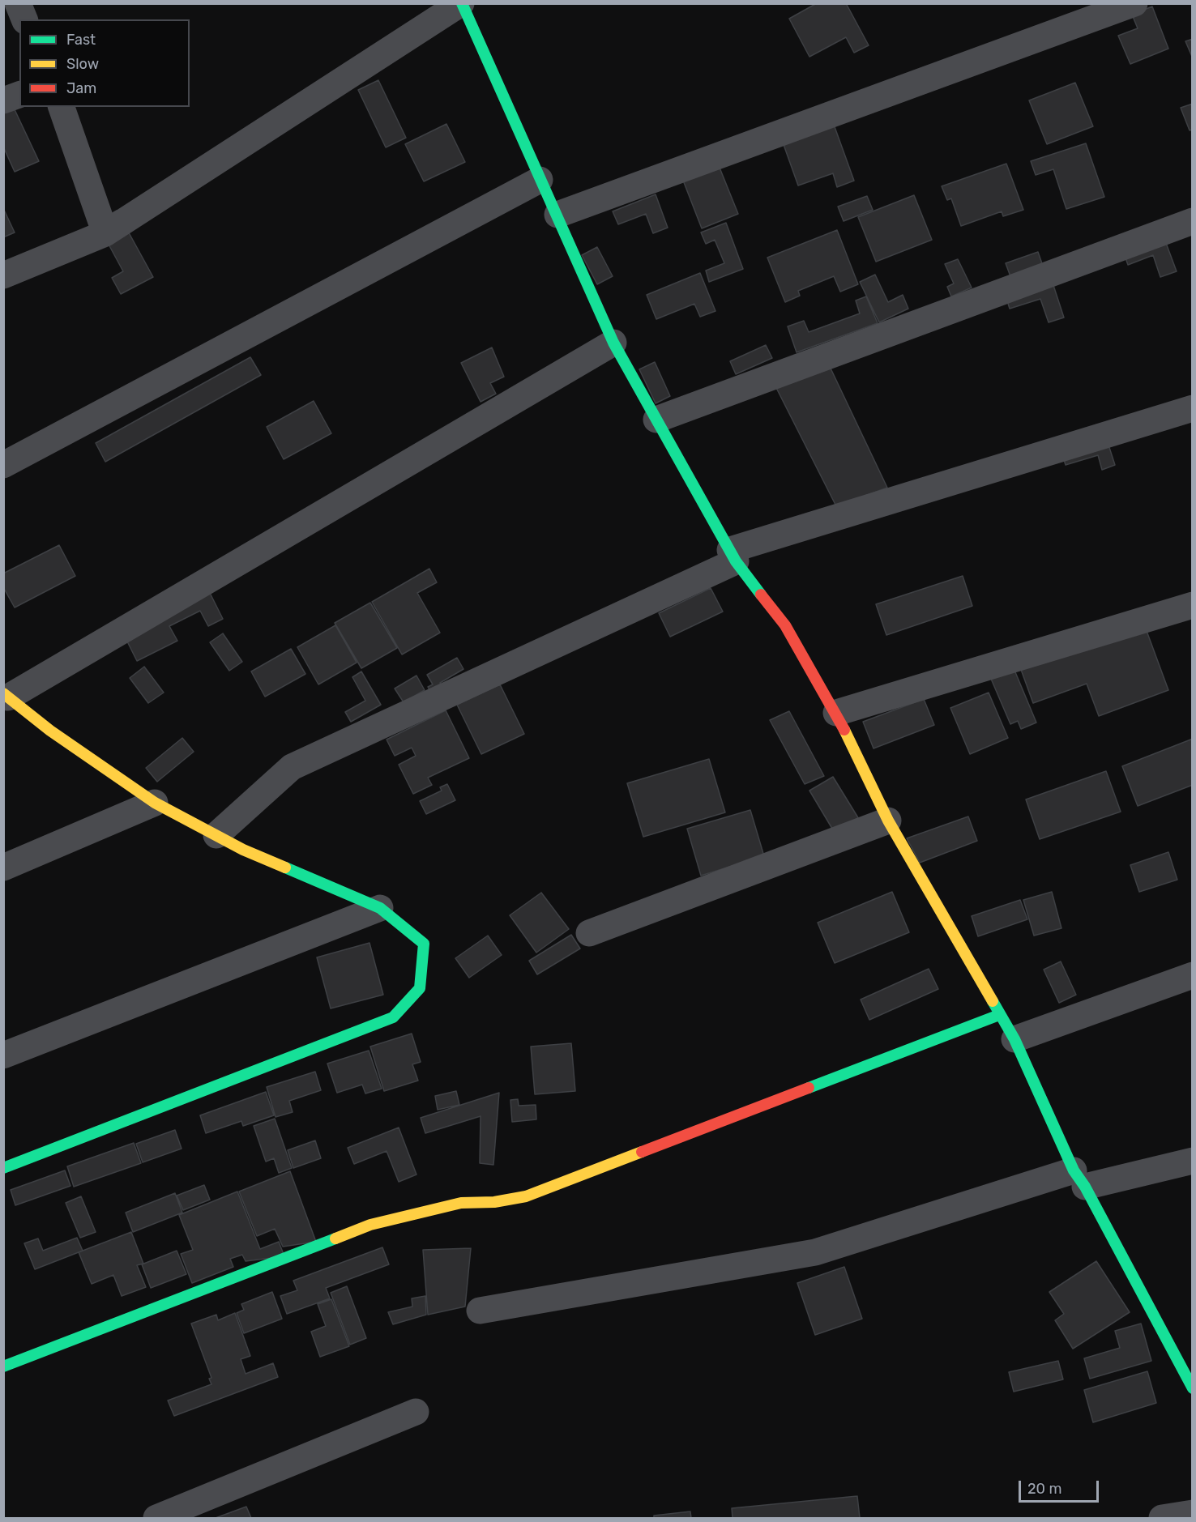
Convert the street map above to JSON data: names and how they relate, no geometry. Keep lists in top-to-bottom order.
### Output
{
  "legend": ["Fast", "Slow", "Jam"],
  "scale_bar": "20 m"
}
